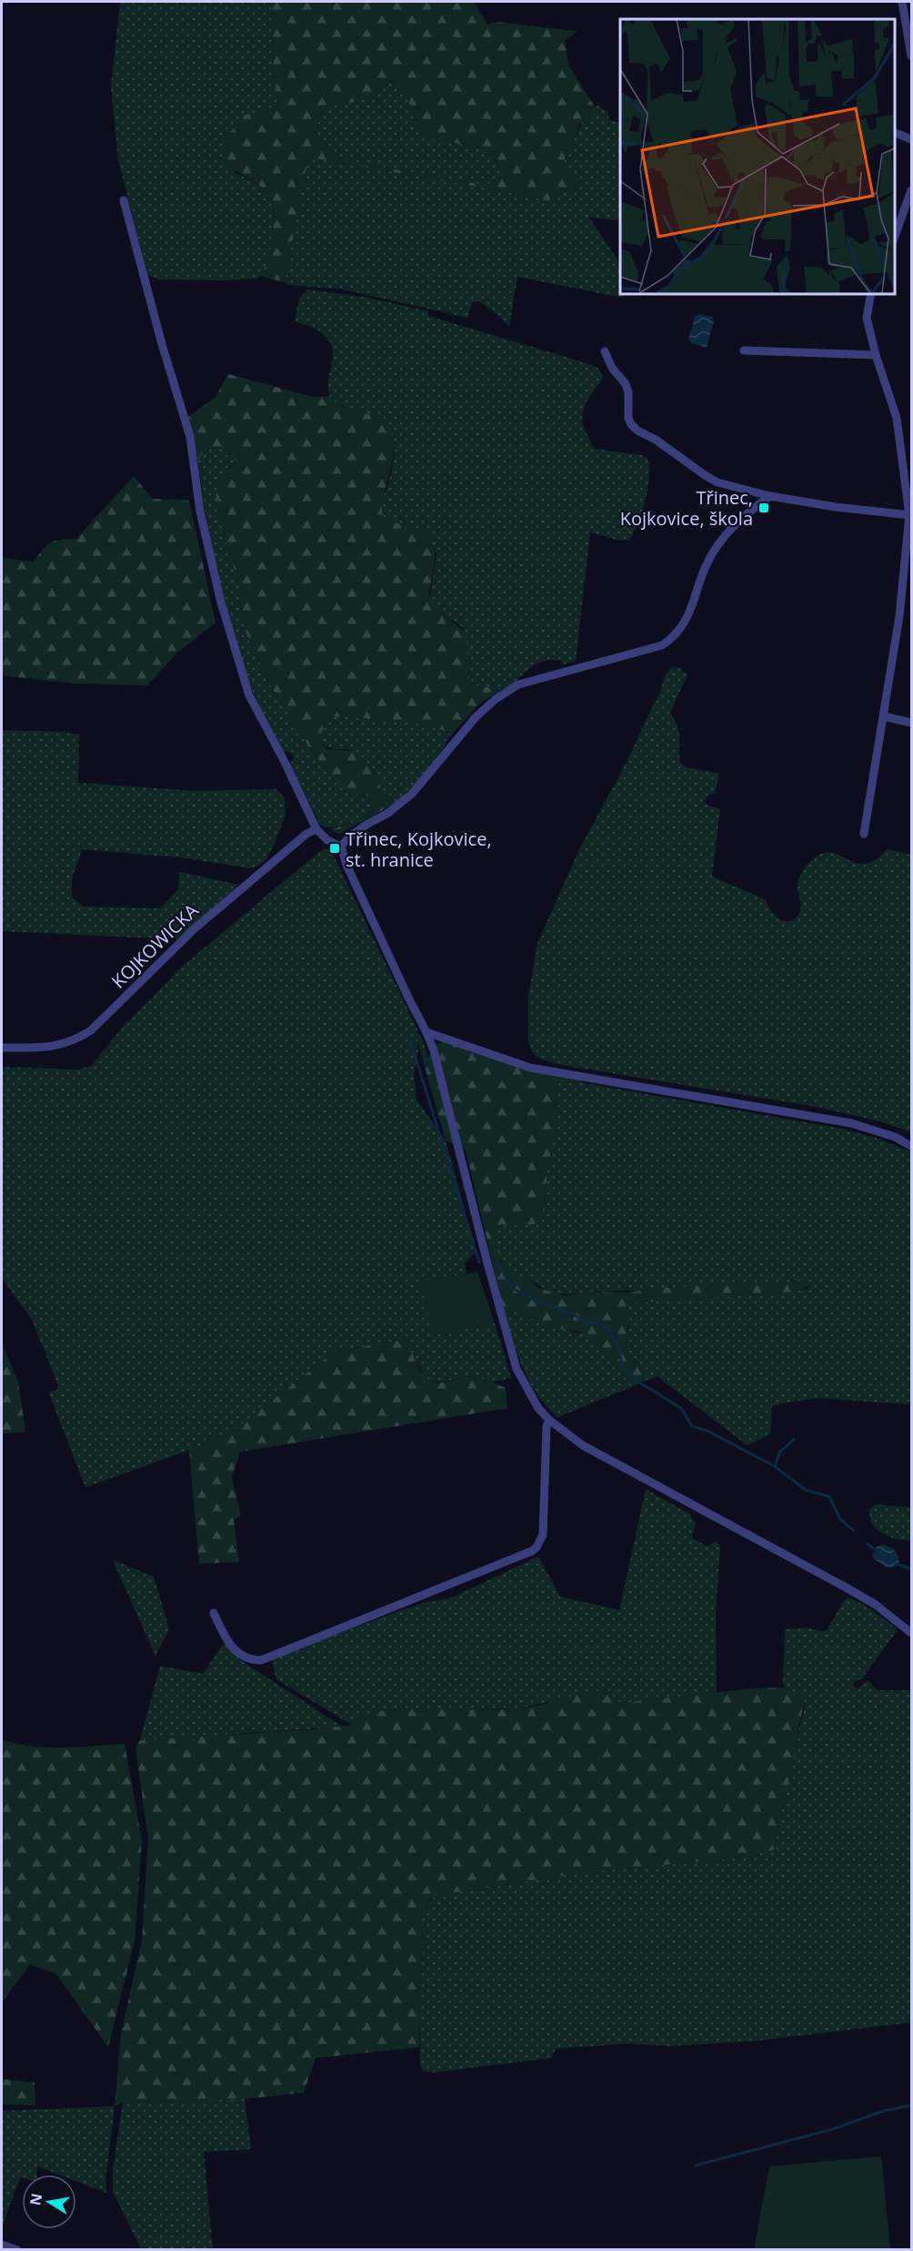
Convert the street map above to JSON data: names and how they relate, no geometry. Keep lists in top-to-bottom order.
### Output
{
  "streets": {
    "street": ["KOJKOWICKA"]
  },
  "places": {
    "transit": ["Třinec, Kojkovice, škola", "Třinec, Kojkovice, st. hranice"]
  },
  "north": "left"
}
